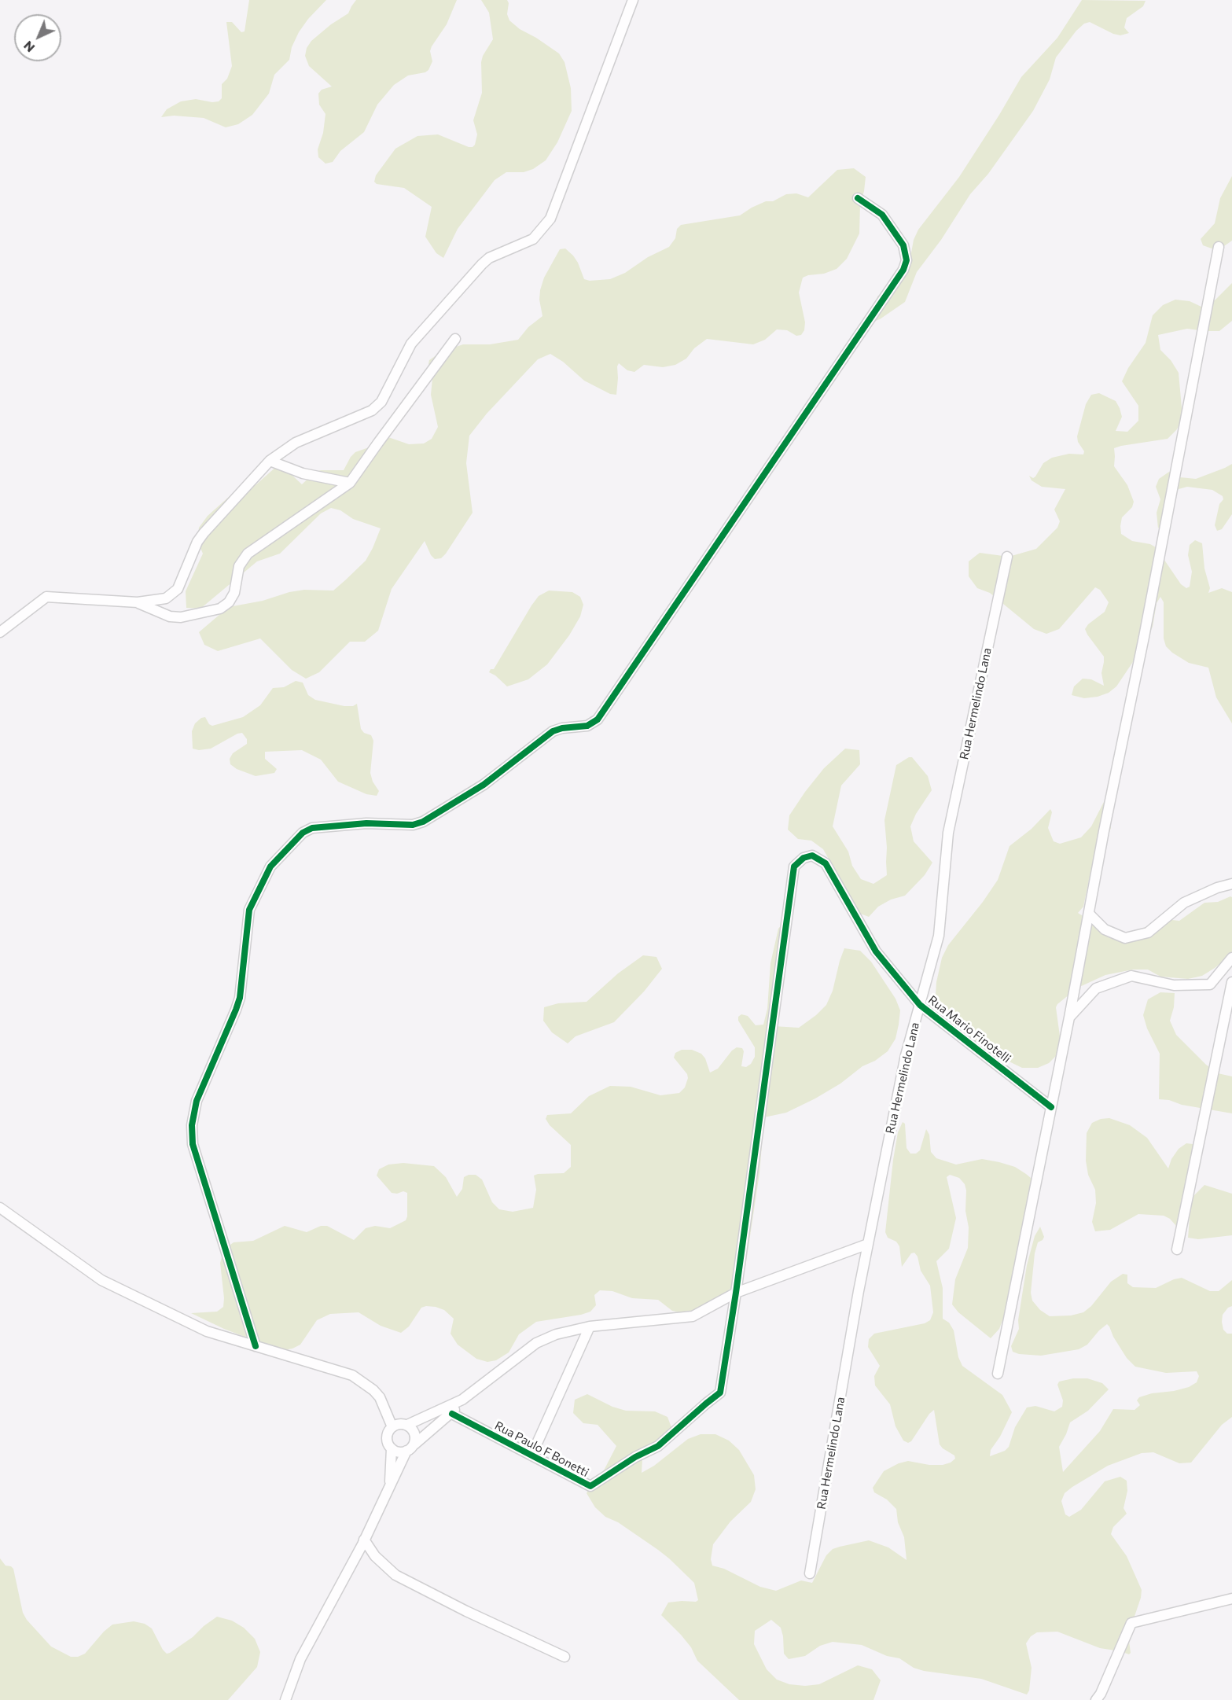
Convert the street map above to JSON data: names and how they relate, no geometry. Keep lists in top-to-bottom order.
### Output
{
  "streets": {
    "street": ["Rua Hermelindo Lana", "Rua Mario Finotelli", "Rua Paulo F Bonetti"]
  },
  "crossings": [
    ["Rua Hermelindo Lana", "Rua Mario Finotelli"],
    ["Rua Mario Finotelli", "Rua Paulo F Bonetti"]
  ],
  "north": "bottom left"
}
